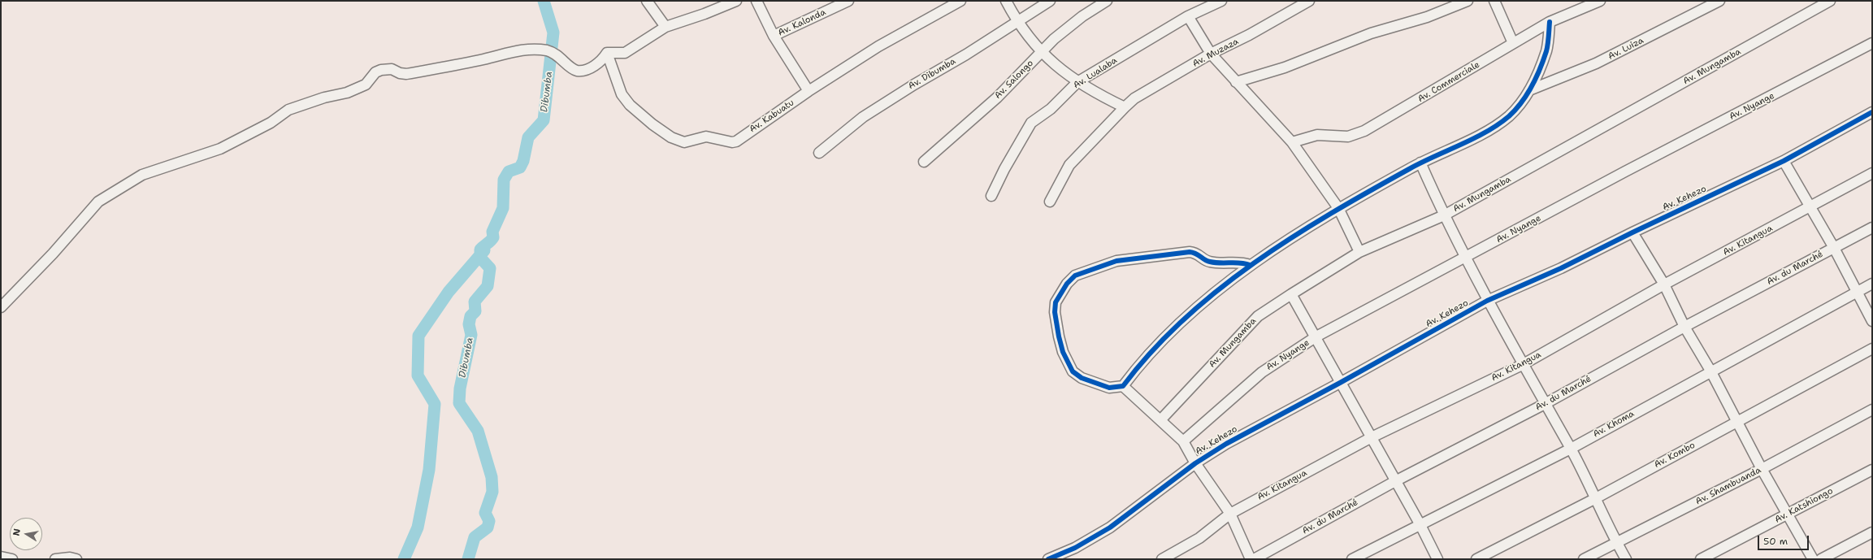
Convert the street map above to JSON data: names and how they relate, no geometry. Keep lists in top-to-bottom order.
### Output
{
  "streets": {
    "street": [
      "Av. Kalonda",
      "Av. Luiza",
      "Av. Muzaza",
      "Av. Mungamba",
      "Av. Lualaba",
      "Av. Dibumba",
      "Av. Salongo",
      "Av. Commerciale",
      "Av. Nyange",
      "Av. Kabuatu",
      "Av. Kehezo",
      "Av. Kitangua",
      "Av. du Marché",
      "Av. Khoma",
      "Av. Kombo",
      "Av. Shambuanda",
      "Av. Katshiongo"
    ]
  },
  "water": ["Dibumba"],
  "scale_bar": "50 m",
  "north": "left"
}
